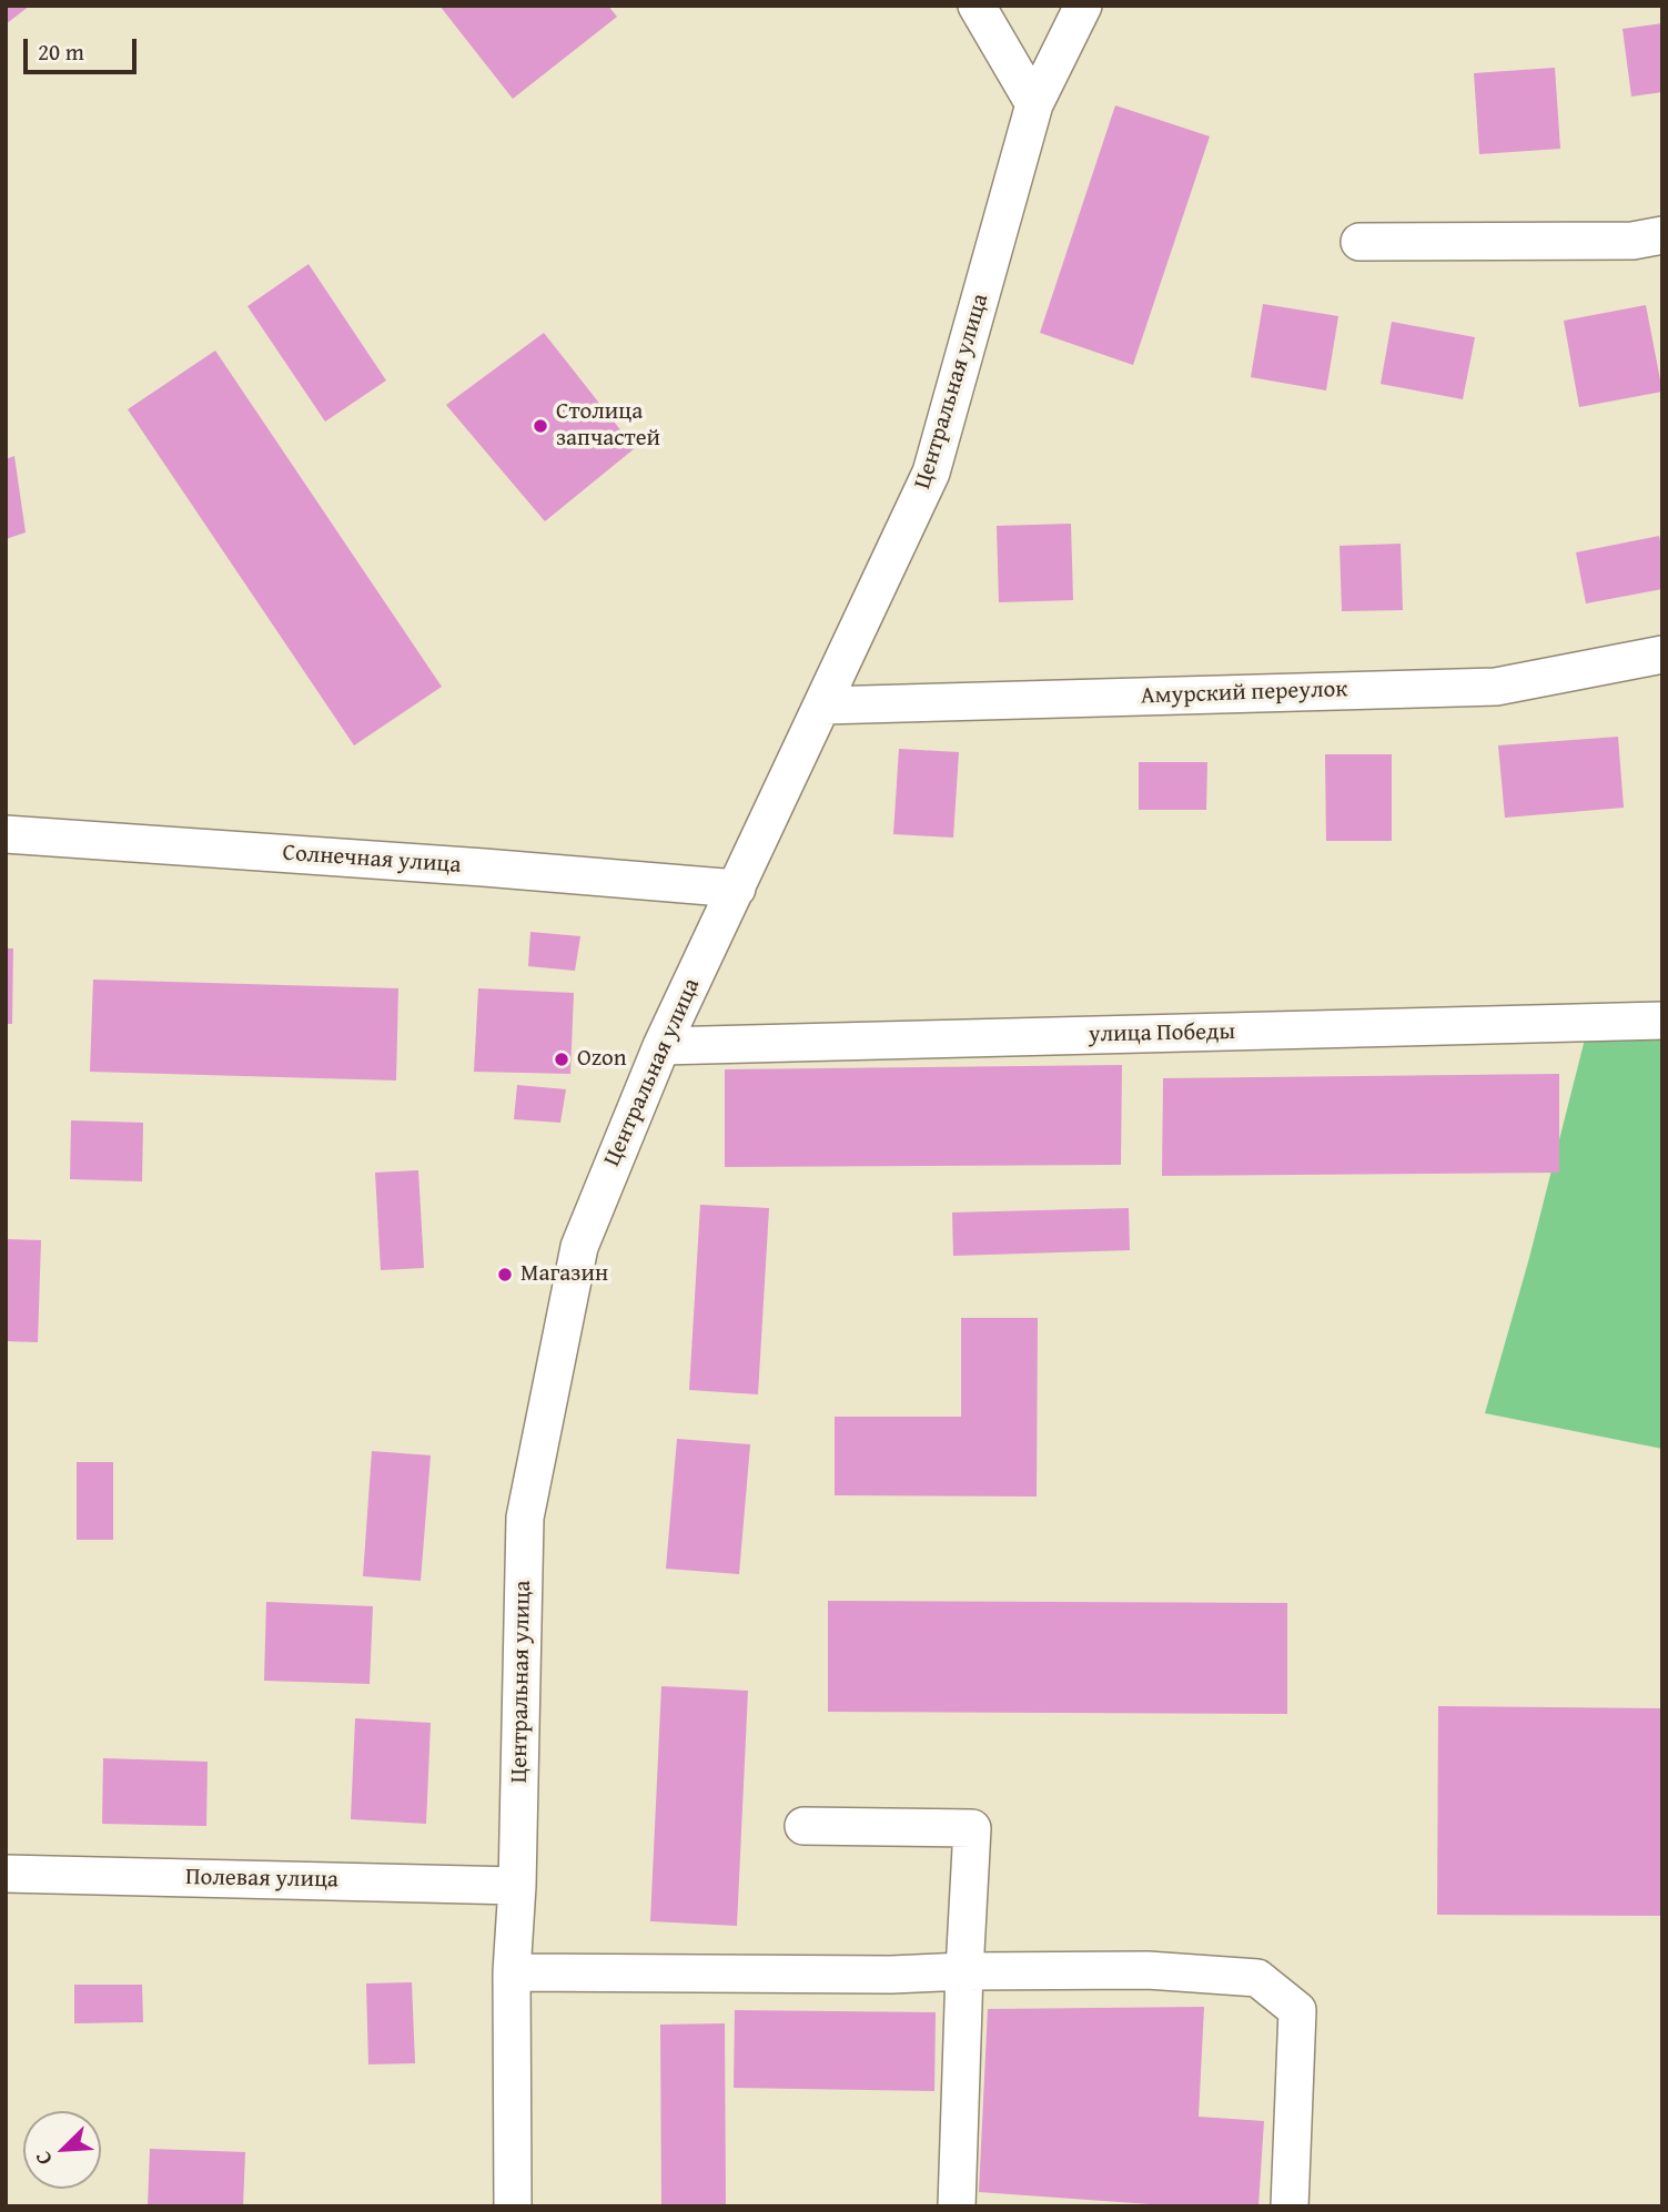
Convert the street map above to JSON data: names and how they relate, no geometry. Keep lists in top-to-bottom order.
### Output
{
  "streets": {
    "street": [
      "Центральная улица",
      "Амурский переулок",
      "Солнечная улица",
      "улица Победы",
      "Полевая улица"
    ]
  },
  "crossings": [
    ["Центральная улица", "Амурский переулок"],
    ["Центральная улица", "Солнечная улица"],
    ["Центральная улица", "улица Победы"],
    ["Центральная улица", "Полевая улица"]
  ],
  "places": ["Столица запчастей", "Ozon", "Магазин"],
  "scale_bar": "20 m",
  "north": "bottom left"
}
